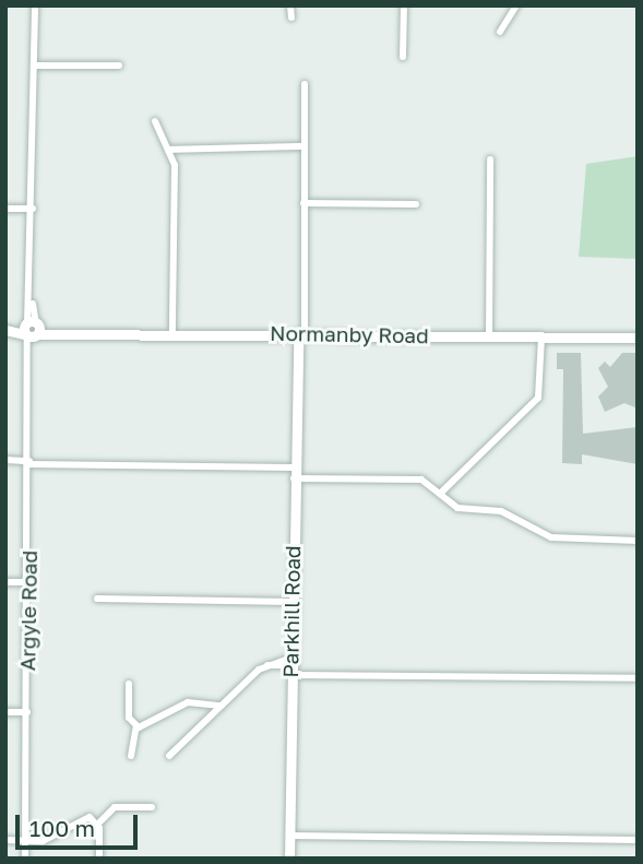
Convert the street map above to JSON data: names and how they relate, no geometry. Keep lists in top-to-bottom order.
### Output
{
  "streets": {
    "street": ["Normanby Road", "Argyle Road", "Parkhill Road"]
  },
  "crossings": [
    ["Normanby Road", "Argyle Road"],
    ["Normanby Road", "Parkhill Road"]
  ],
  "scale_bar": "100 m"
}
